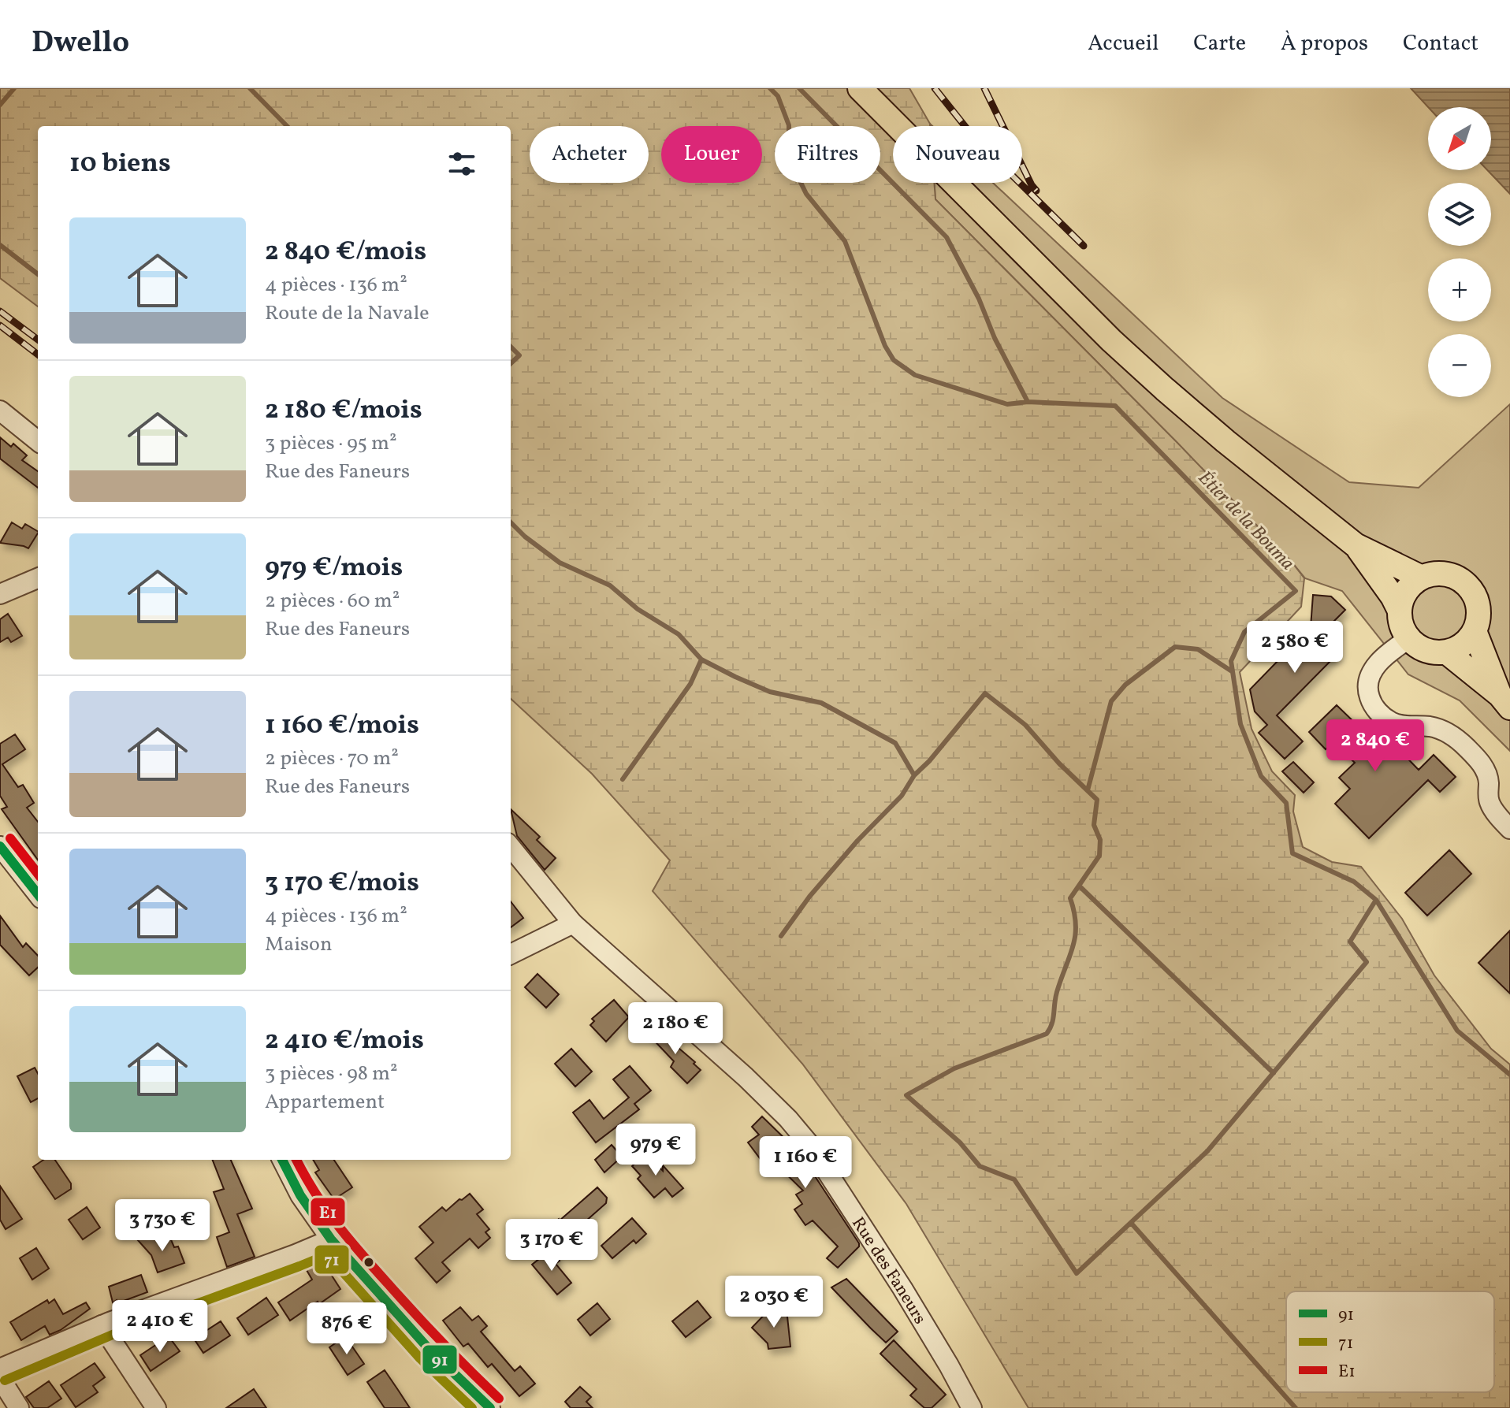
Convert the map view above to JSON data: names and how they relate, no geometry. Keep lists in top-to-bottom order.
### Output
{
  "streets": {
    "street": ["Rue des Faneurs"]
  },
  "water": ["Étier de la Bouma"],
  "lines": ["transit line E1", "transit line 91", "transit line 71"],
  "legend": ["91", "71", "E1"],
  "north": "bottom left",
  "page": {
    "header": "Dwello",
    "nav": [
      "Accueil",
      "Carte",
      "À propos",
      "Contact"
    ],
    "map_buttons": ["+", "−"],
    "chip": [
      "Acheter",
      "Louer",
      "Filtres",
      "Nouveau"
    ],
    "heading": "10 biens",
    "list": [
      {
        "name": "2 840 €/mois",
        "note": "4 pièces · 136 m² · Route de la Navale"
      },
      {
        "name": "2 180 €/mois",
        "note": "3 pièces · 95 m² · Rue des Faneurs"
      },
      {
        "name": "979 €/mois",
        "note": "2 pièces · 60 m² · Rue des Faneurs"
      },
      {
        "name": "1 160 €/mois",
        "note": "2 pièces · 70 m² · Rue des Faneurs"
      },
      {
        "name": "3 170 €/mois",
        "note": "4 pièces · 136 m² · Maison"
      },
      {
        "name": "2 410 €/mois",
        "note": "3 pièces · 98 m² · Appartement"
      }
    ],
    "price": [
      "2 580 €",
      "2 840 €",
      "2 180 €",
      "979 €",
      "1 160 €",
      "3 730 €",
      "3 170 €",
      "2 030 €",
      "2 410 €",
      "876 €"
    ]
  }
}
